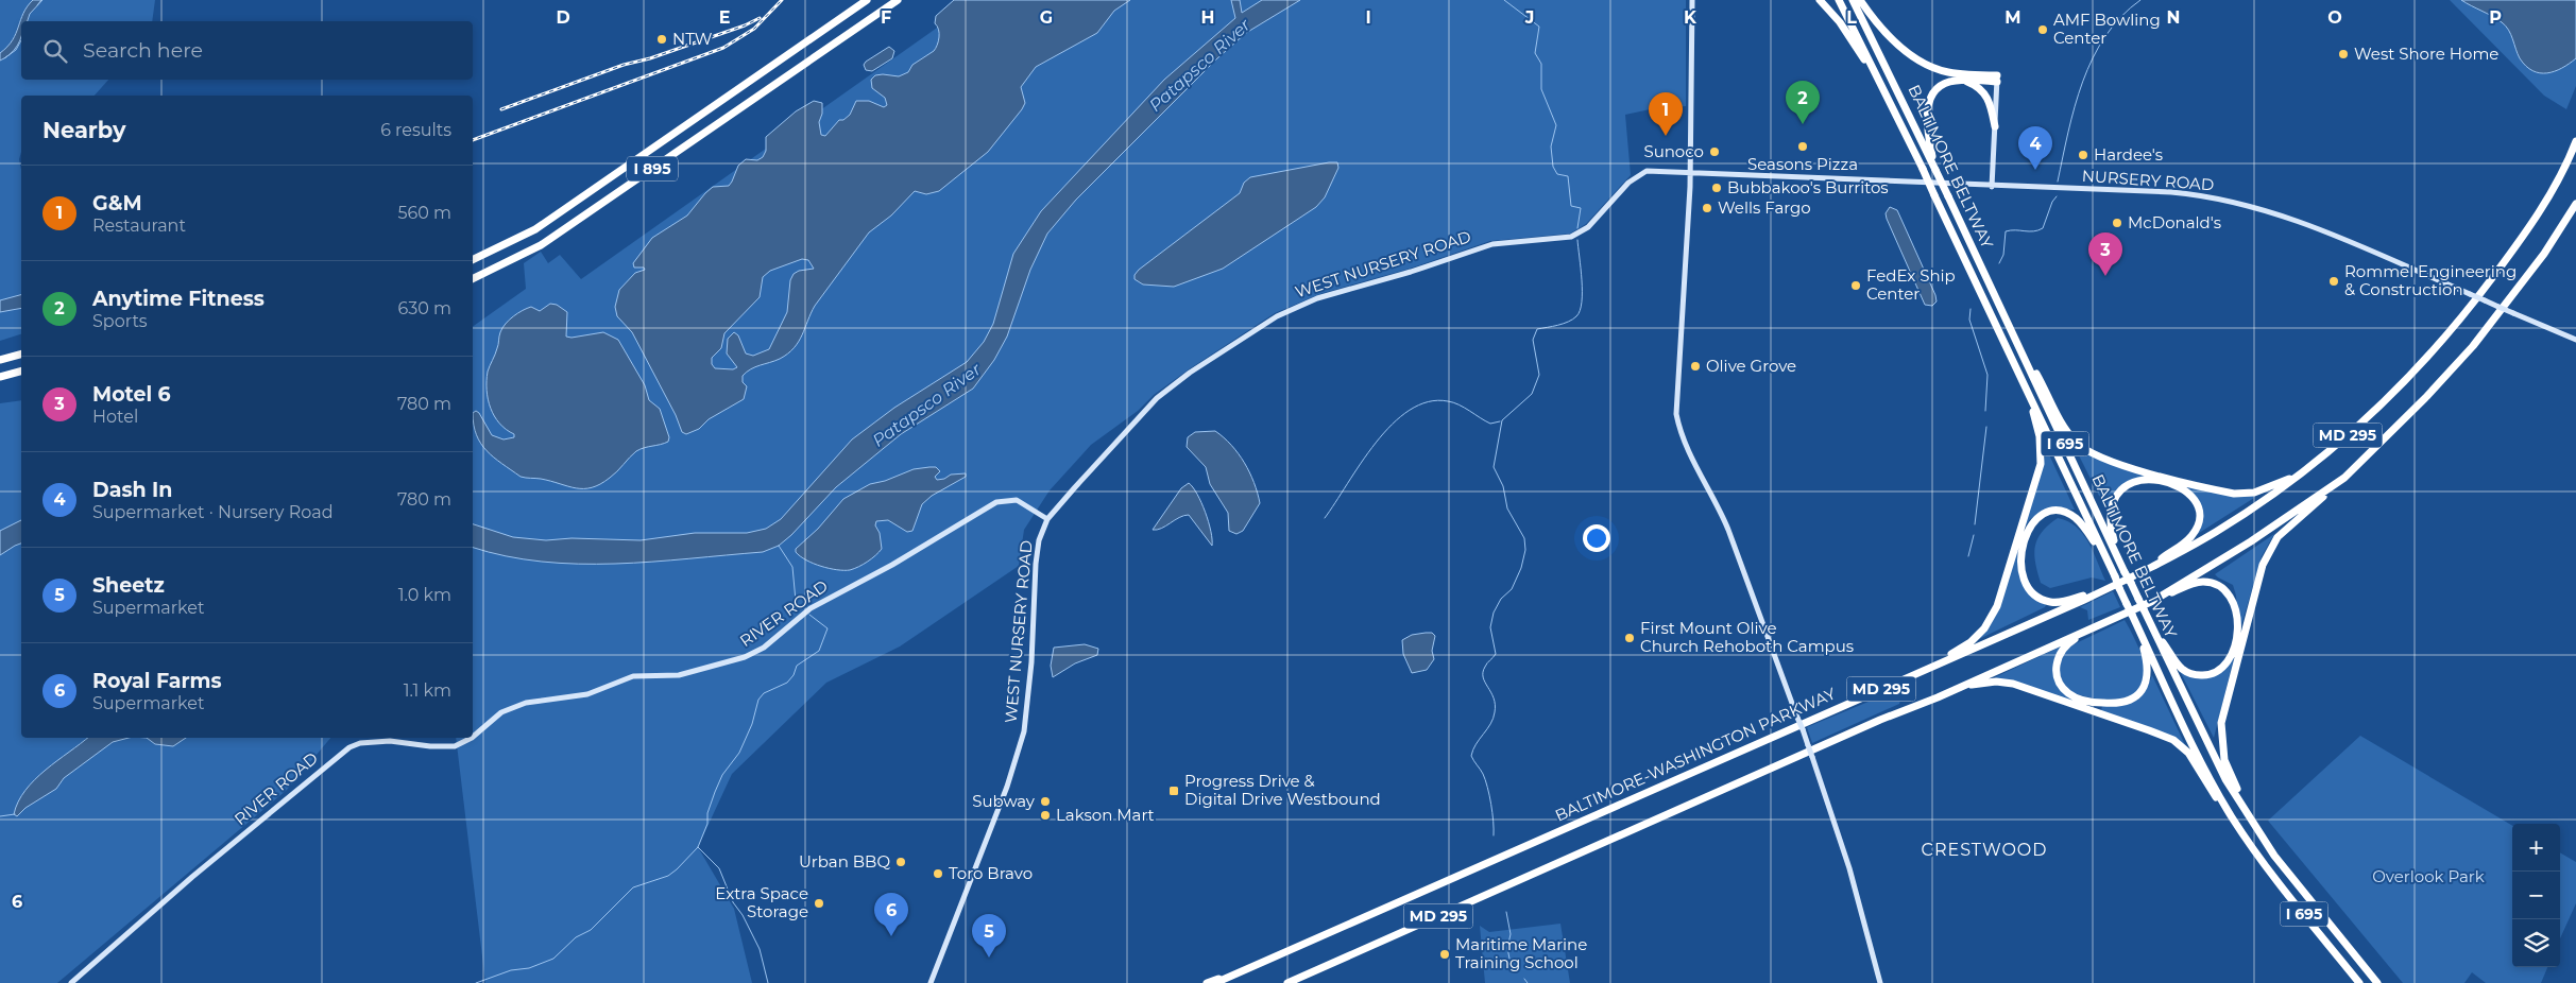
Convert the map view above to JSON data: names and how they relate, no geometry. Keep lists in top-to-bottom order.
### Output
{
  "streets": {
    "highway": [
      "BALTIMORE BELTWAY",
      "I 895",
      "MD 295",
      "I 695",
      "BALTIMORE-WASHINGTON PARKWAY"
    ],
    "main road": ["NURSERY ROAD", "WEST NURSERY ROAD", "RIVER ROAD"]
  },
  "crossings": [
    ["NURSERY ROAD", "WEST NURSERY ROAD"],
    ["WEST NURSERY ROAD", "RIVER ROAD"]
  ],
  "districts": ["CRESTWOOD"],
  "water": ["Patapsco River"],
  "parks": ["Overlook Park"],
  "places": {
    "other": [
      "AMF Bowling Center",
      "NTW",
      "West Shore Home",
      "Seasons Pizza",
      "Sunoco",
      "Hardee's",
      "Bubbakoo's Burritos",
      "Wells Fargo",
      "McDonald's",
      "Rommel Engineering & Construction",
      "FedEx Ship Center",
      "Olive Grove",
      "First Mount Olive Church Rehoboth Campus",
      "Subway",
      "Lakson Mart",
      "Urban BBQ",
      "Toro Bravo",
      "Extra Space Storage",
      "Maritime Marine Training School"
    ],
    "transit": ["Progress Drive & Digital Drive Westbound"]
  },
  "page": {
    "search": "Search here",
    "pins": [
      "2",
      "1",
      "4",
      "3",
      "6",
      "5"
    ],
    "heading": ["Nearby", "6 results"],
    "list": [
      {
        "mark": "1",
        "name": "G&M",
        "note": "Restaurant",
        "value": "560 m"
      },
      {
        "mark": "2",
        "name": "Anytime Fitness",
        "note": "Sports",
        "value": "630 m"
      },
      {
        "mark": "3",
        "name": "Motel 6",
        "note": "Hotel",
        "value": "780 m"
      },
      {
        "mark": "4",
        "name": "Dash In",
        "note": "Supermarket · Nursery Road",
        "value": "780 m"
      },
      {
        "mark": "5",
        "name": "Sheetz",
        "note": "Supermarket",
        "value": "1.0 km"
      },
      {
        "mark": "6",
        "name": "Royal Farms",
        "note": "Supermarket",
        "value": "1.1 km"
      }
    ],
    "map_buttons": ["+", "−"]
  },
  "grid": {
    "columns": [
      "D",
      "E",
      "F",
      "G",
      "H",
      "I",
      "J",
      "K",
      "L",
      "M",
      "N",
      "O",
      "P"
    ],
    "rows": ["6"]
  }
}
